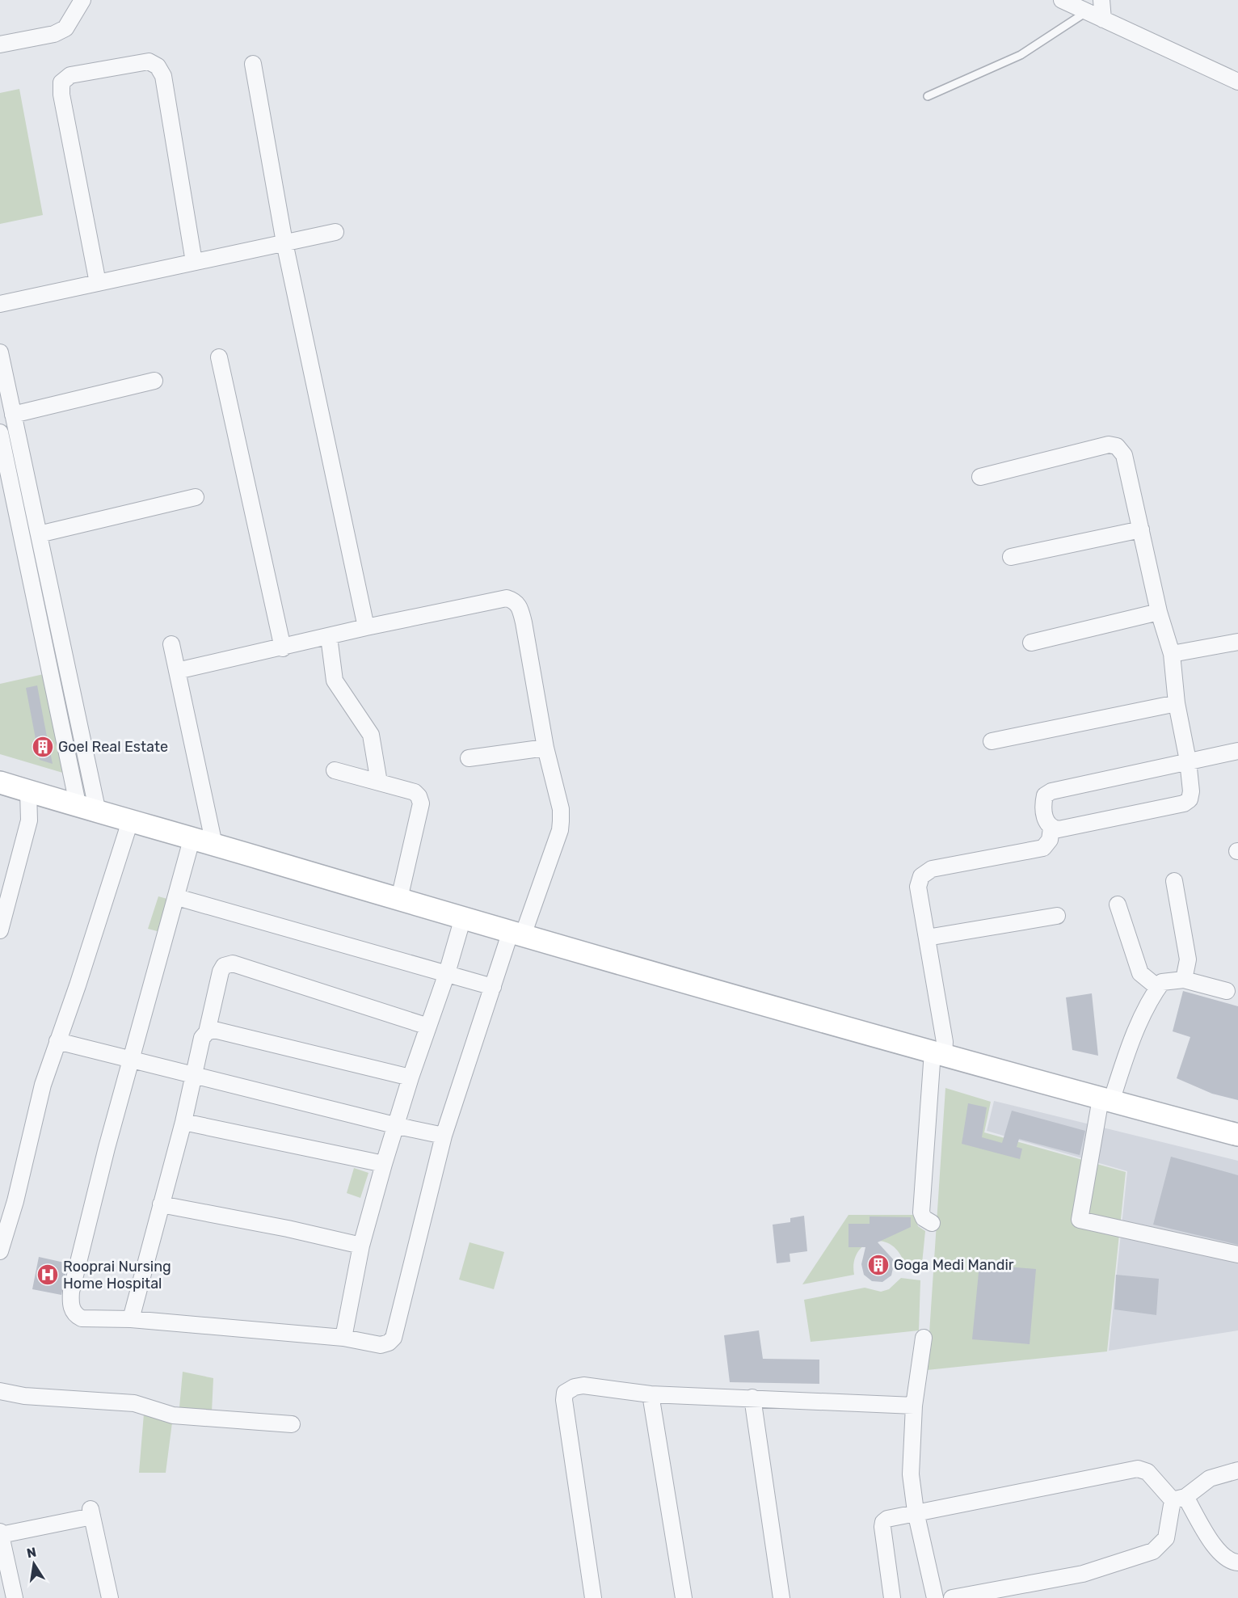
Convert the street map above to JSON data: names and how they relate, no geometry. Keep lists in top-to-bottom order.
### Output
{
  "places": {
    "building": ["Goel Real Estate", "Goga Medi Mandir"],
    "hospital": ["Rooprai Nursing Home Hospital"]
  },
  "north": "top"
}
